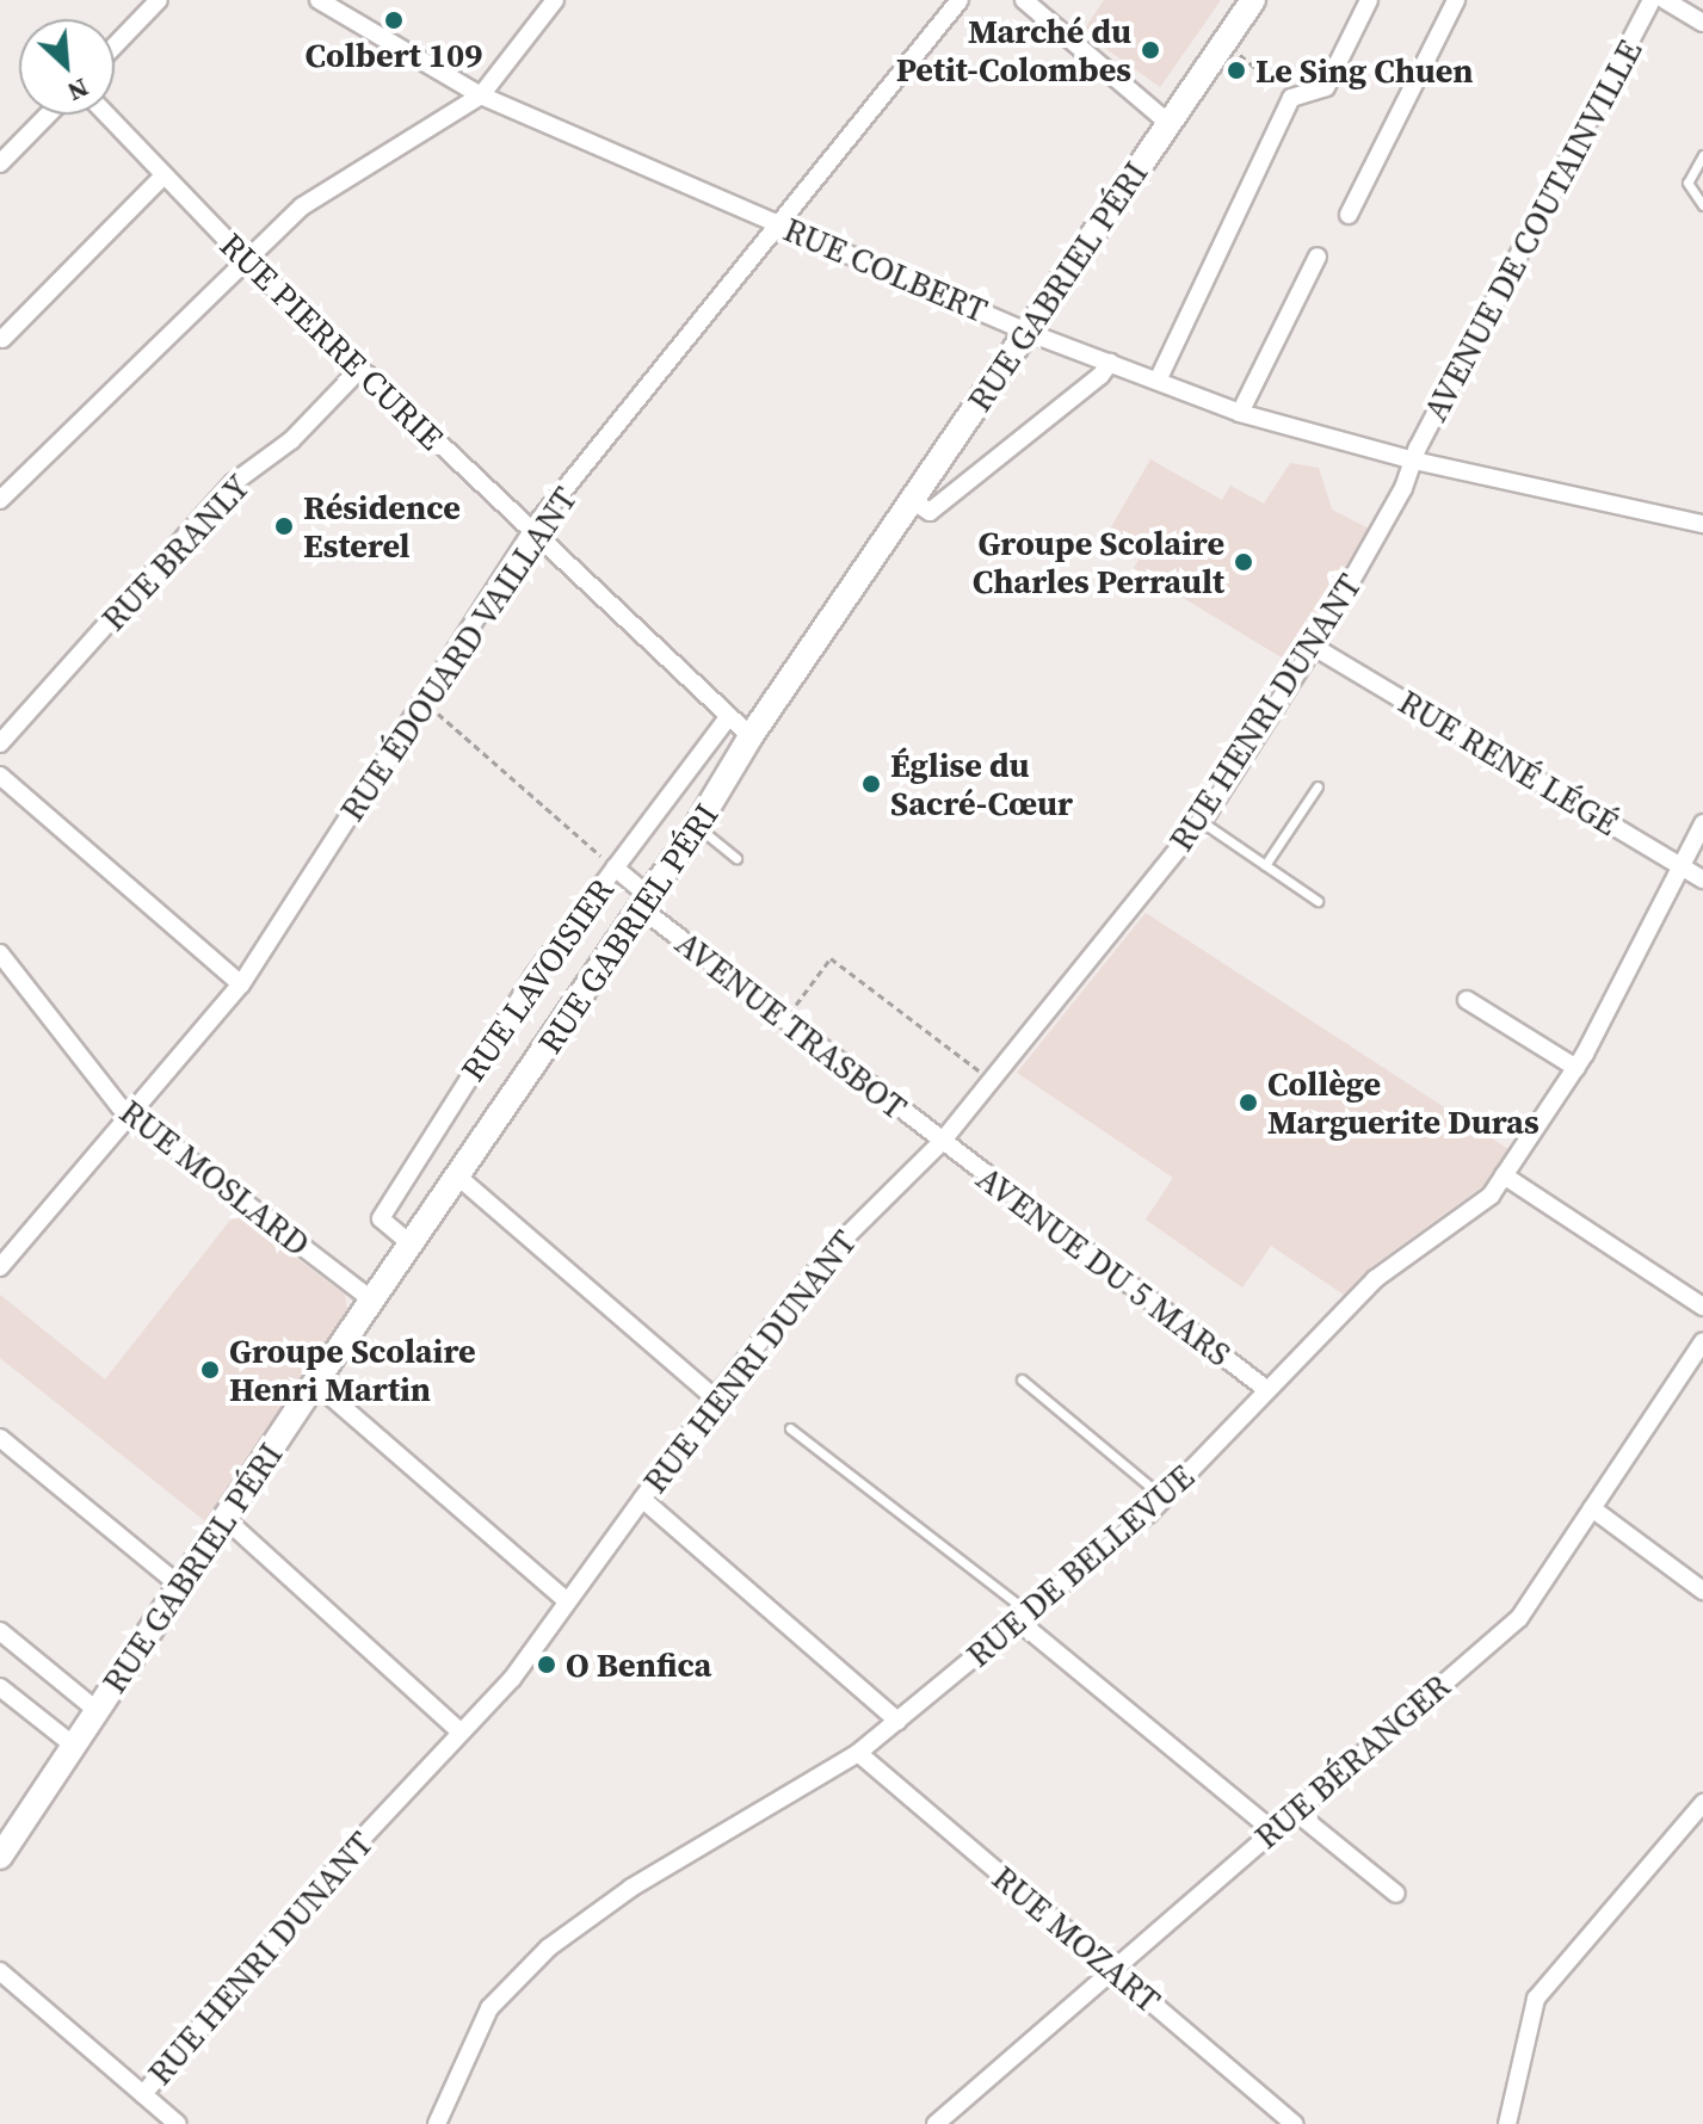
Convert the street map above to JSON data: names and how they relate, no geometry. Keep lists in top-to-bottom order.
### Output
{
  "streets": {
    "main road": ["RUE GABRIEL PÉRI"],
    "street": [
      "AVENUE DE COUTAINVILLE",
      "RUE COLBERT",
      "RUE PIERRE CURIE",
      "RUE BRANLY",
      "RUE ÉDOUARD VAILLANT",
      "RUE HENRI DUNANT",
      "RUE RENÉ LÉGÉ",
      "RUE LAVOISIER",
      "AVENUE TRASBOT",
      "RUE MOSLARD",
      "AVENUE DU 5 MARS",
      "RUE DE BELLEVUE",
      "RUE BÉRANGER",
      "RUE MOZART"
    ]
  },
  "crossings": [
    ["AVENUE DE COUTAINVILLE", "RUE COLBERT"],
    ["AVENUE DE COUTAINVILLE", "RUE HENRI DUNANT"],
    ["RUE COLBERT", "RUE GABRIEL PÉRI"],
    ["RUE COLBERT", "RUE ÉDOUARD VAILLANT"],
    ["RUE COLBERT", "RUE HENRI DUNANT"],
    ["RUE GABRIEL PÉRI", "RUE PIERRE CURIE"],
    ["RUE GABRIEL PÉRI", "RUE LAVOISIER"],
    ["RUE GABRIEL PÉRI", "AVENUE TRASBOT"],
    ["RUE GABRIEL PÉRI", "RUE MOSLARD"],
    ["RUE PIERRE CURIE", "RUE BRANLY"],
    ["RUE PIERRE CURIE", "RUE ÉDOUARD VAILLANT"],
    ["RUE PIERRE CURIE", "RUE LAVOISIER"],
    ["RUE ÉDOUARD VAILLANT", "RUE MOSLARD"],
    ["RUE HENRI DUNANT", "RUE RENÉ LÉGÉ"],
    ["RUE HENRI DUNANT", "AVENUE TRASBOT"],
    ["RUE HENRI DUNANT", "AVENUE DU 5 MARS"],
    ["RUE RENÉ LÉGÉ", "RUE DE BELLEVUE"],
    ["RUE LAVOISIER", "AVENUE TRASBOT"],
    ["AVENUE TRASBOT", "AVENUE DU 5 MARS"],
    ["AVENUE DU 5 MARS", "RUE DE BELLEVUE"],
    ["RUE DE BELLEVUE", "RUE MOZART"],
    ["RUE BÉRANGER", "RUE MOZART"]
  ],
  "places": [
    "Colbert 109",
    "Marché du Petit-Colombes",
    "Le Sing Chuen",
    "Résidence Esterel",
    "Groupe Scolaire Charles Perrault",
    "Église du Sacré-Cœur",
    "Collège Marguerite Duras",
    "Groupe Scolaire Henri Martin",
    "O Benfica"
  ],
  "north": "bottom right"
}
